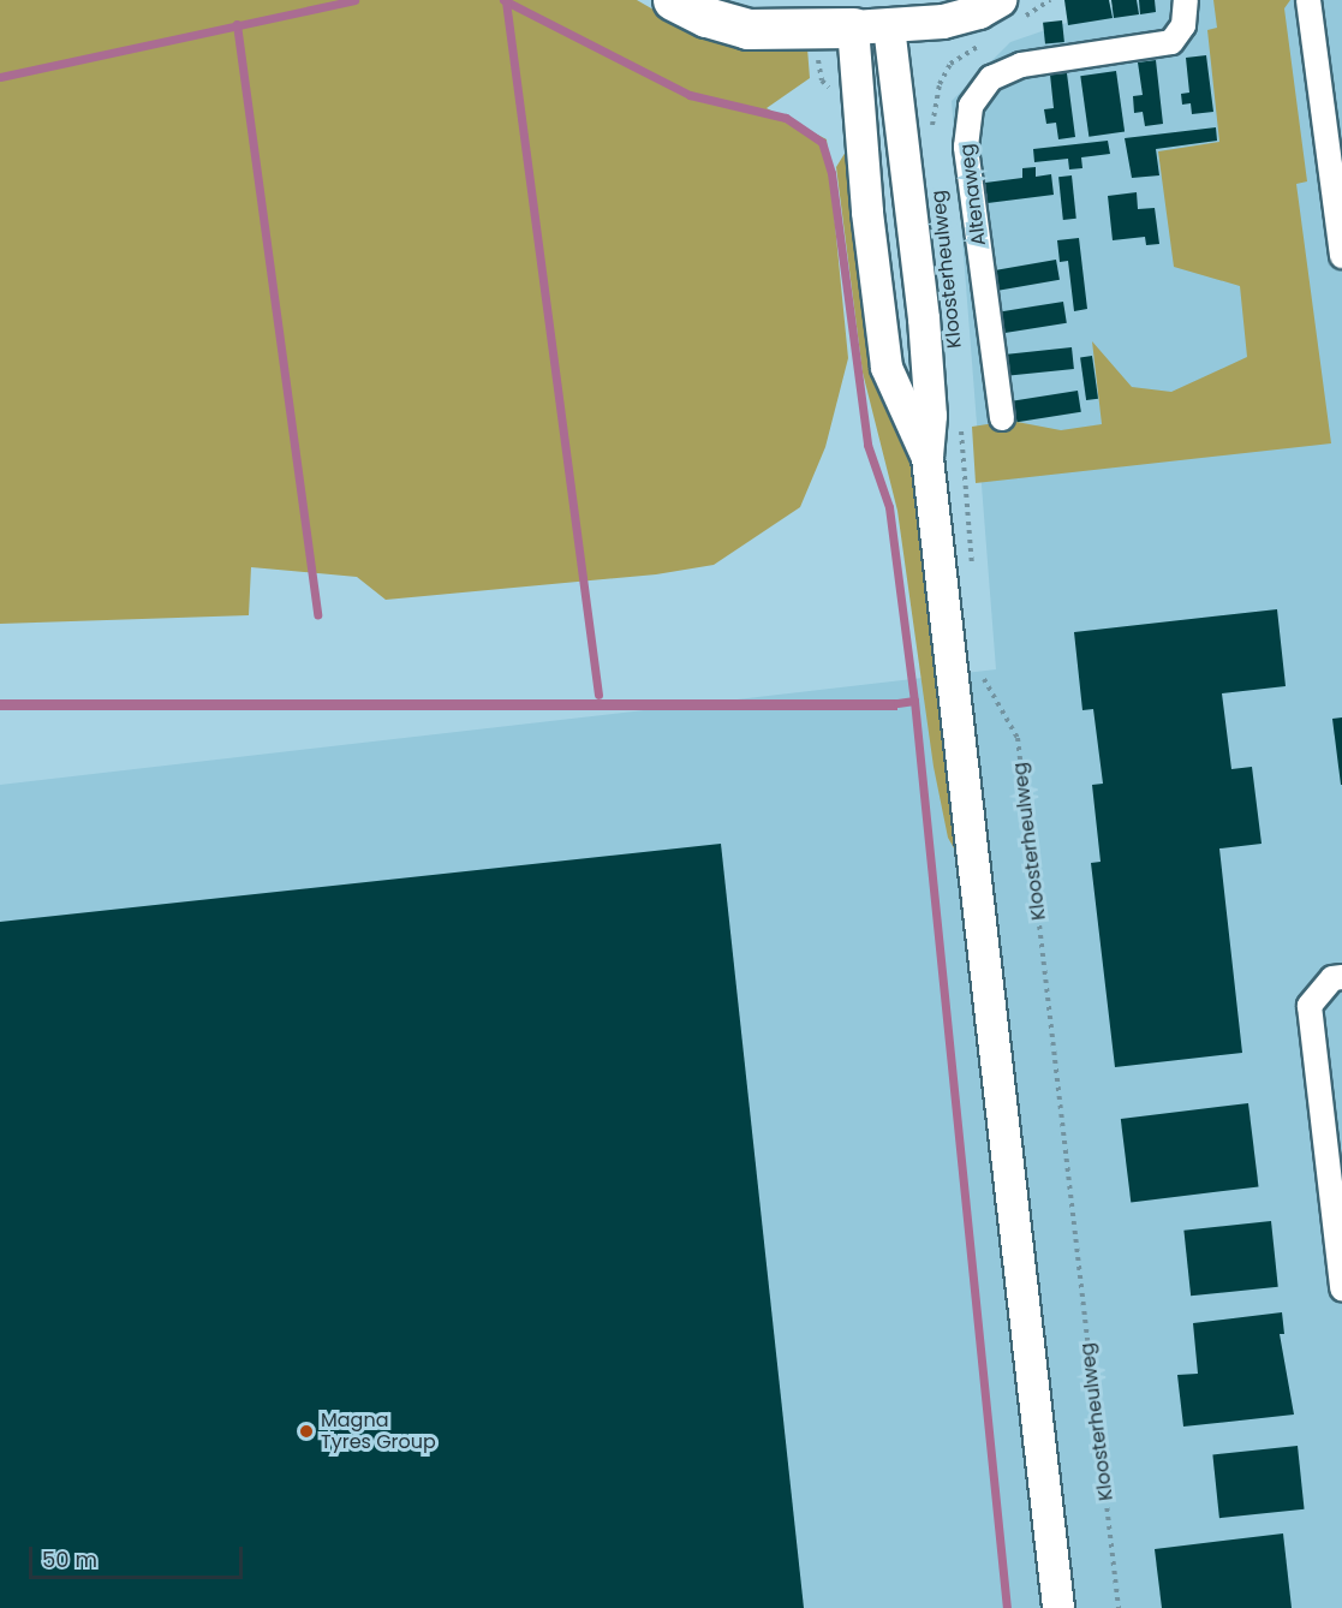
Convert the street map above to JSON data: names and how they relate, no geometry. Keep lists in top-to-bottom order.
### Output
{
  "streets": {
    "street": ["Altenaweg", "Kloosterheulweg"]
  },
  "places": ["Magna Tyres Group"],
  "scale_bar": "50 m"
}
